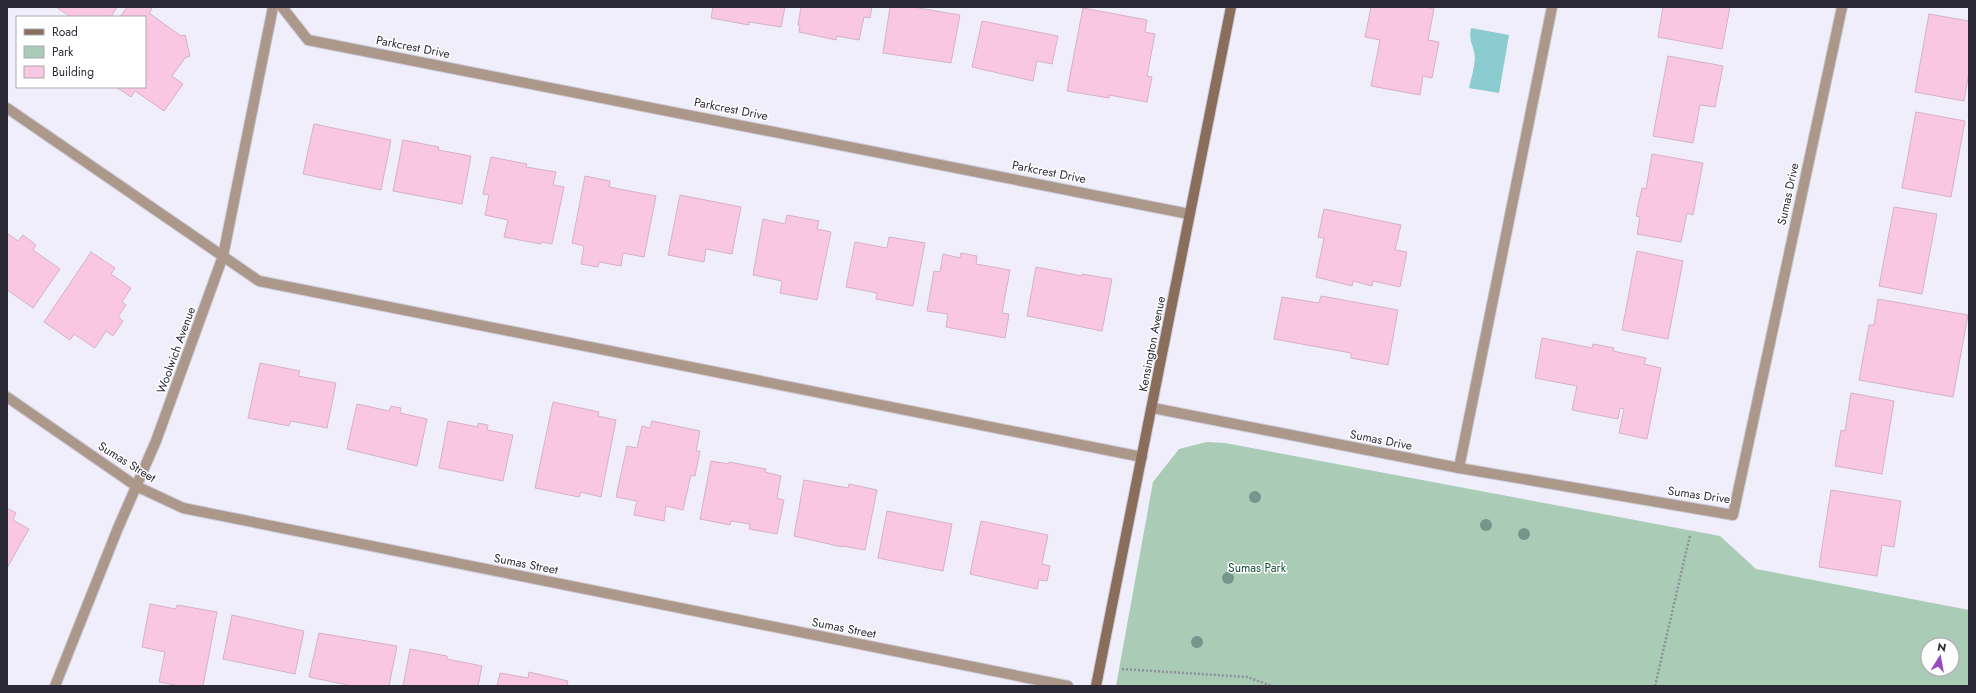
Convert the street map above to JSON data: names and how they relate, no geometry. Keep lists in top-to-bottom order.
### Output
{
  "streets": {
    "street": [
      "Parkcrest Drive",
      "Sumas Drive",
      "Kensington Avenue",
      "Woolwich Avenue",
      "Sumas Street"
    ]
  },
  "crossings": [
    ["Parkcrest Drive", "Kensington Avenue"],
    ["Sumas Drive", "Kensington Avenue"],
    ["Woolwich Avenue", "Sumas Street"]
  ],
  "parks": ["Sumas Park"],
  "legend": ["Road", "Park", "Building"],
  "north": "top"
}
